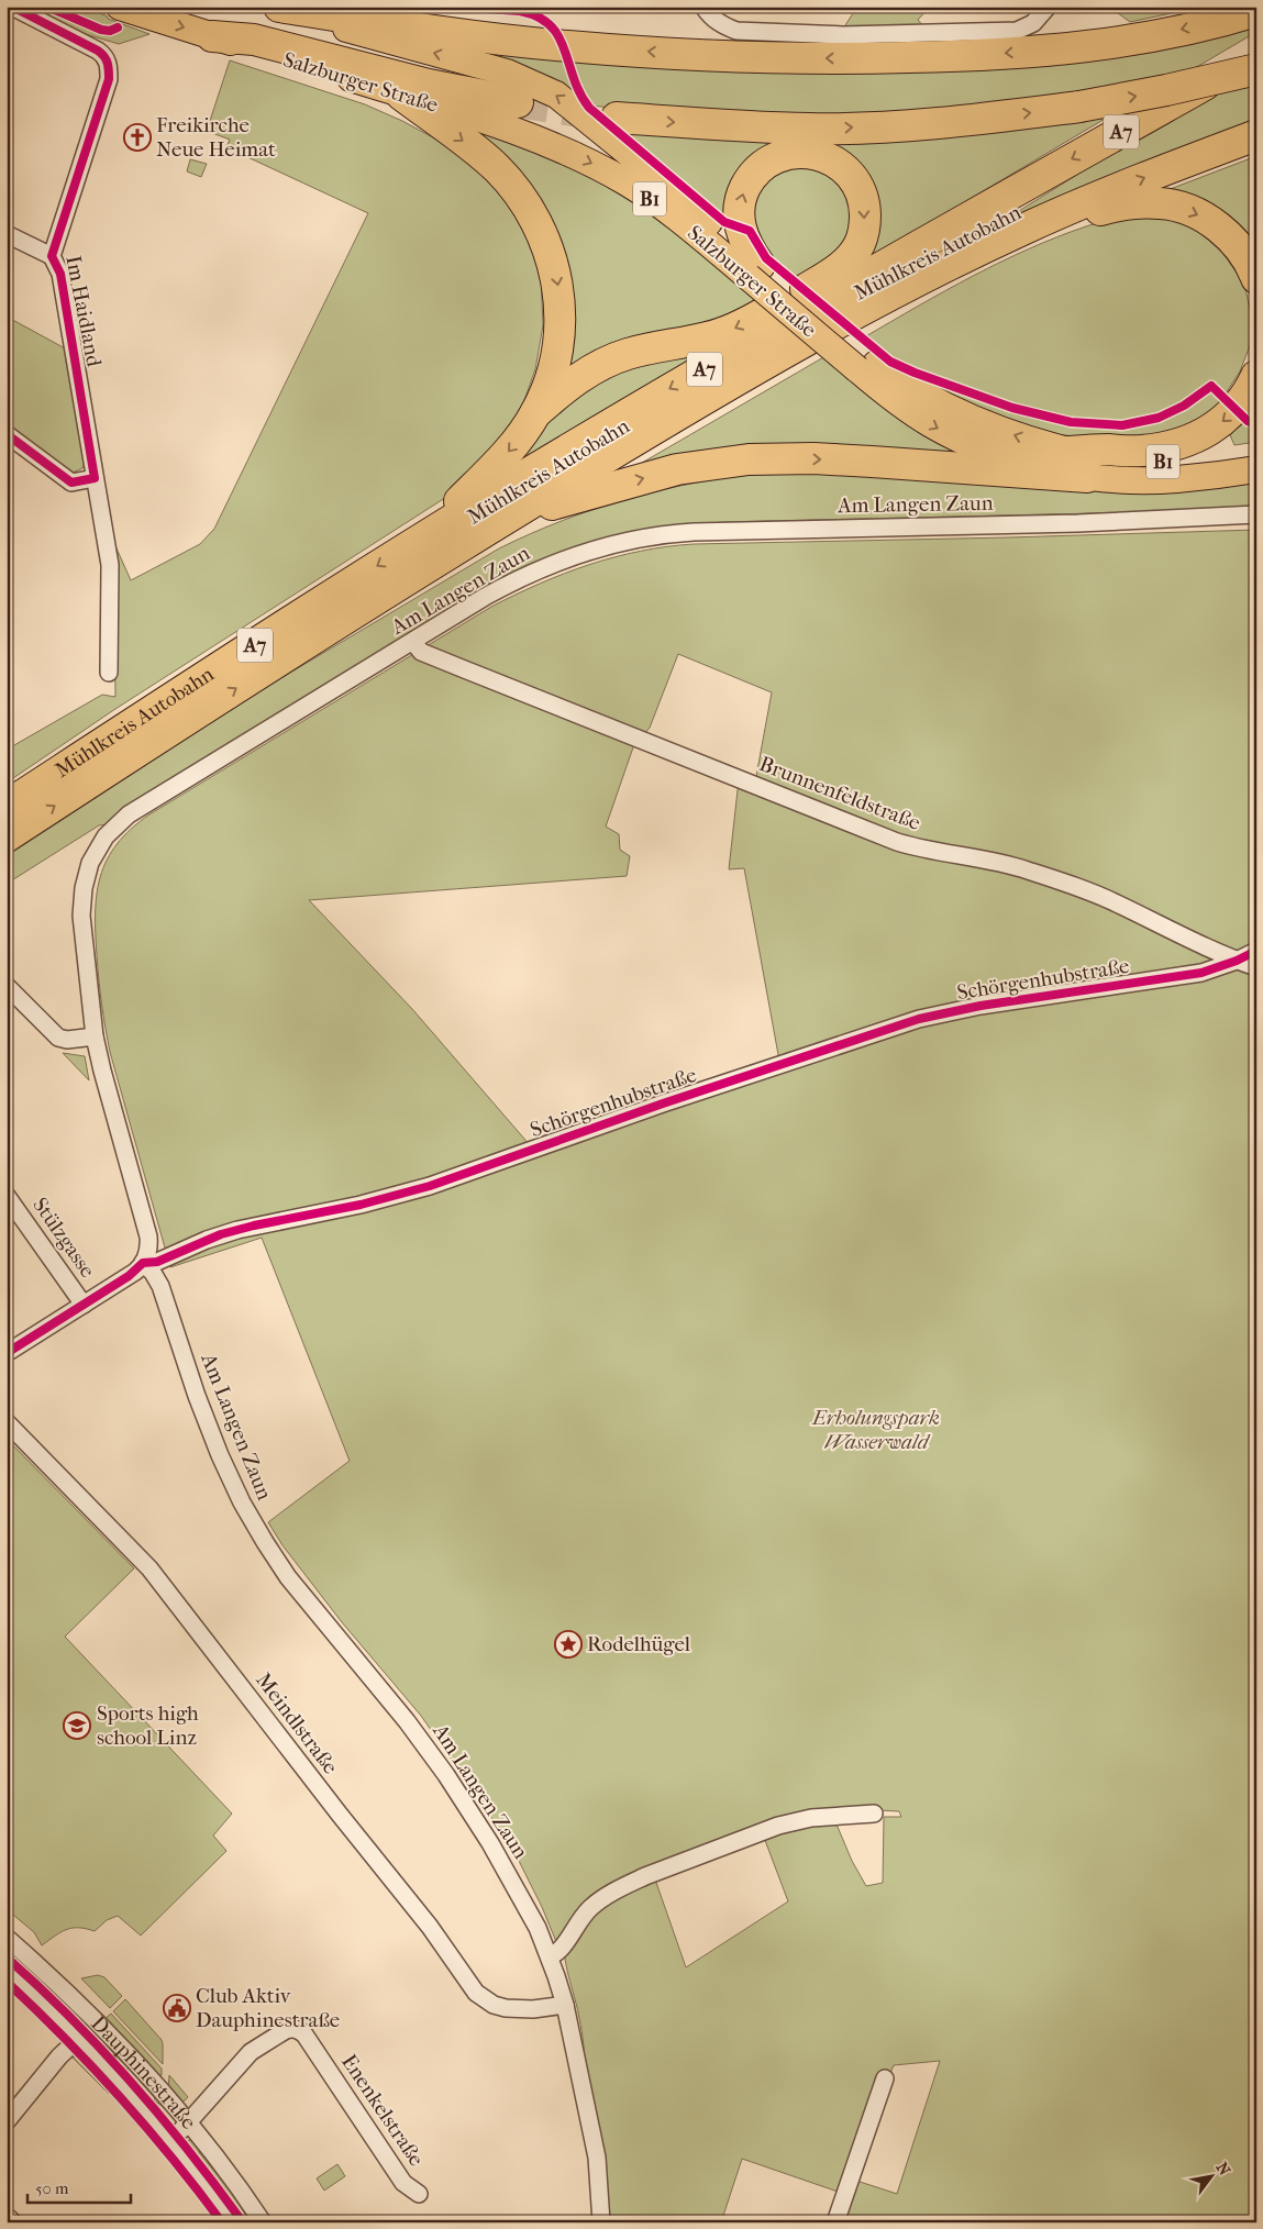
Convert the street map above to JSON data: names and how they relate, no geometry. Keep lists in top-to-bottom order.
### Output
{
  "streets": {
    "highway": ["A7", "Mühlkreis Autobahn"],
    "main road": ["Salzburger Straße", "B1", "Dauphinestraße"],
    "street": [
      "Im Haidland",
      "Am Langen Zaun",
      "Brunnenfeldstraße",
      "Schörgenhubstraße",
      "Stülzgasse",
      "Meindlstraße",
      "Enenkelstraße"
    ]
  },
  "crossings": [
    ["Am Langen Zaun", "Brunnenfeldstraße"],
    ["Am Langen Zaun", "Schörgenhubstraße"],
    ["Am Langen Zaun", "Meindlstraße"],
    ["Brunnenfeldstraße", "Schörgenhubstraße"],
    ["Schörgenhubstraße", "Stülzgasse"],
    ["Dauphinestraße", "Enenkelstraße"]
  ],
  "parks": ["Erholungspark Wasserwald"],
  "places": {
    "church": ["Freikirche Neue Heimat"],
    "place": ["Rodelhügel"],
    "school or university": ["Sports high school Linz"],
    "public building": ["Club Aktiv Dauphinestraße"]
  },
  "scale_bar": "50 m",
  "north": "top right"
}
